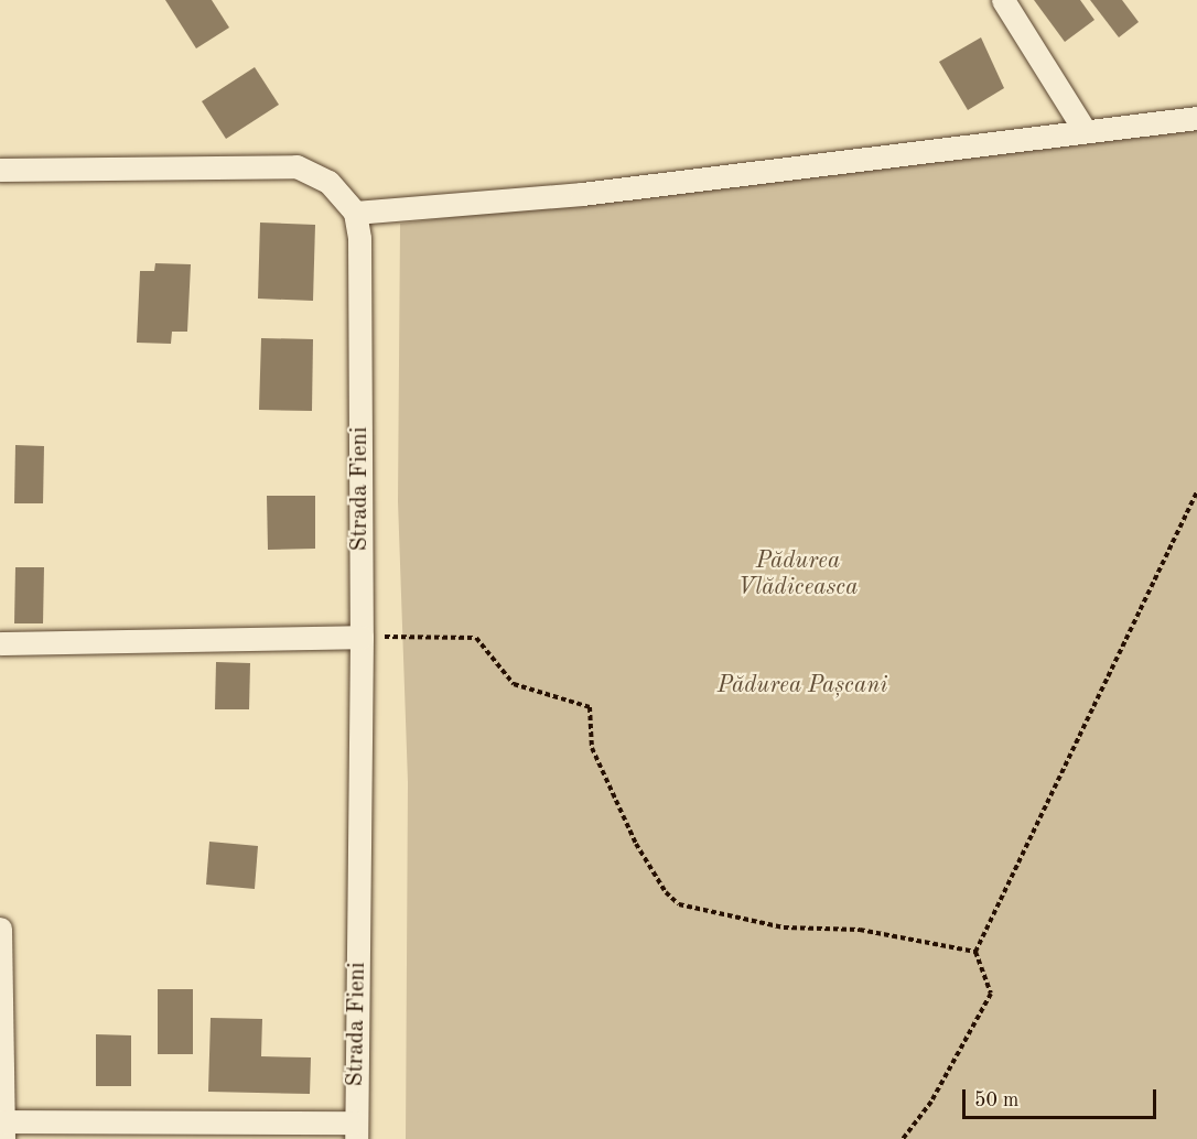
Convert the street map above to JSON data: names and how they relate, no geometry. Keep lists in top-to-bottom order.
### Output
{
  "streets": {
    "street": ["Strada Fieni"]
  },
  "parks": ["Pădurea Vlădiceasca", "Pădurea Pașcani"],
  "scale_bar": "50 m"
}
